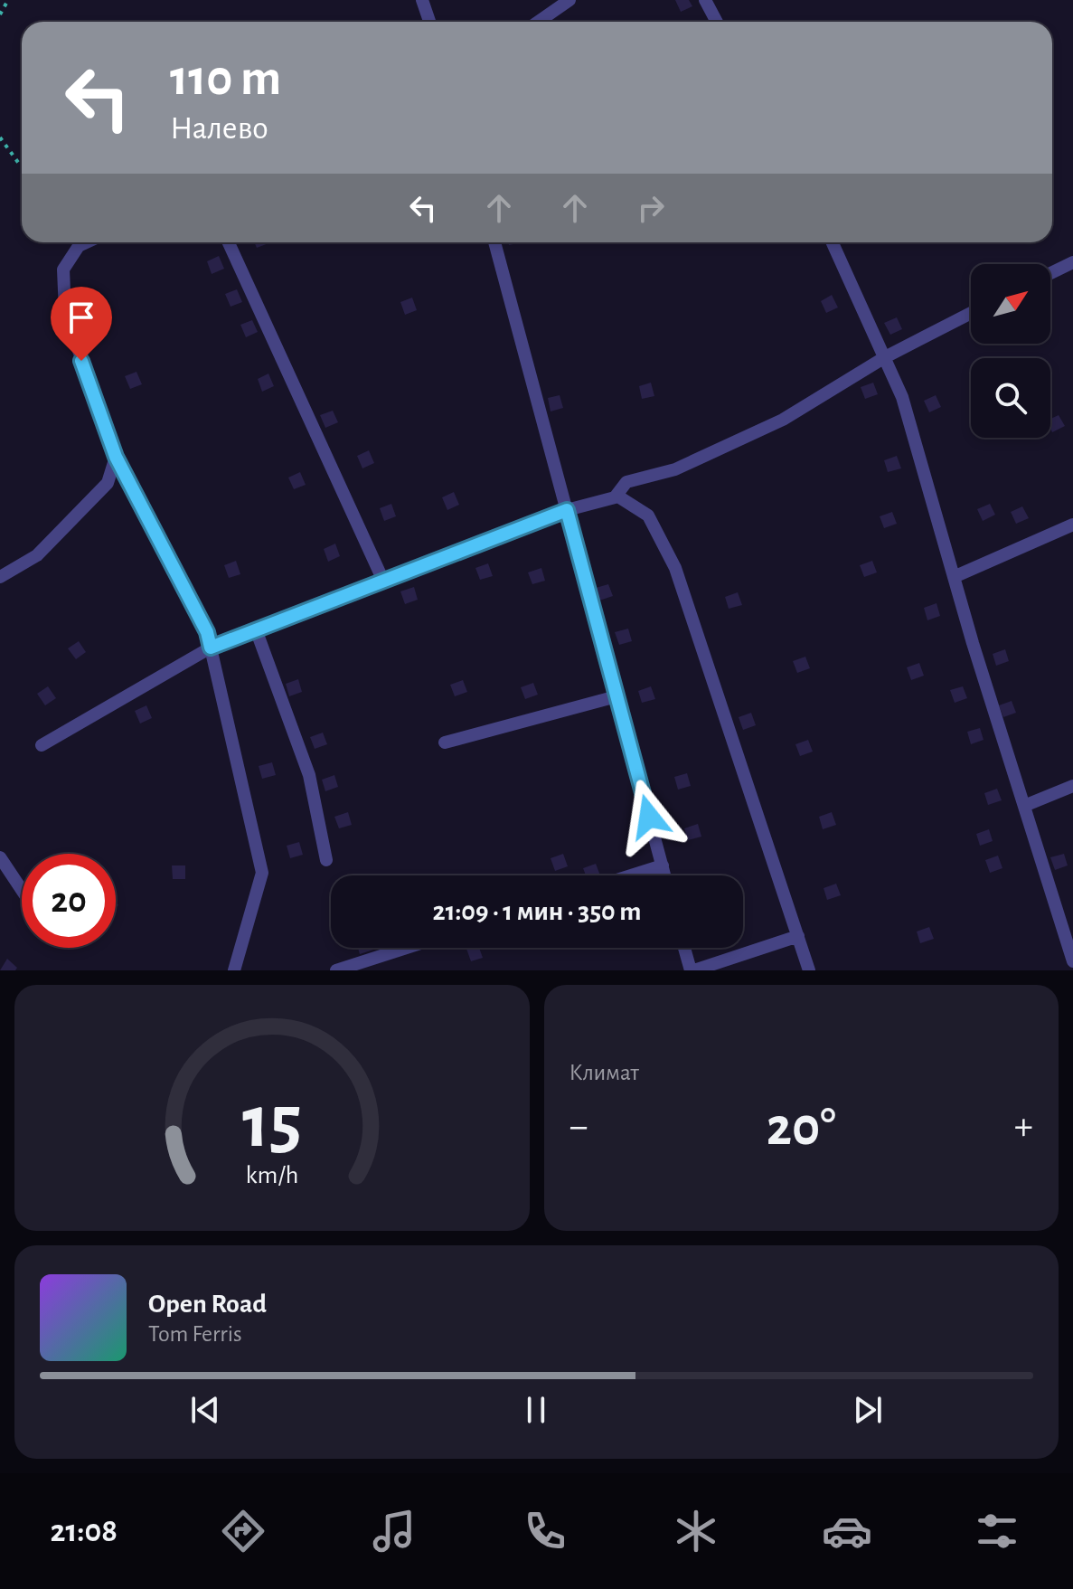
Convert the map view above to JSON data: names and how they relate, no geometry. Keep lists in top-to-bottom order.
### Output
{
  "north": "top right",
  "page": {
    "turn": ["110 m", "Налево"],
    "limit": "20",
    "trip": "21:09 · 1 мин · 350 m",
    "tile": "Климат",
    "heat": ["−", "20°", "+"],
    "song": ["Open Road", "Tom Ferris"],
    "tabs": "21:08",
    "gauge": ["15", "km/h"]
  }
}
